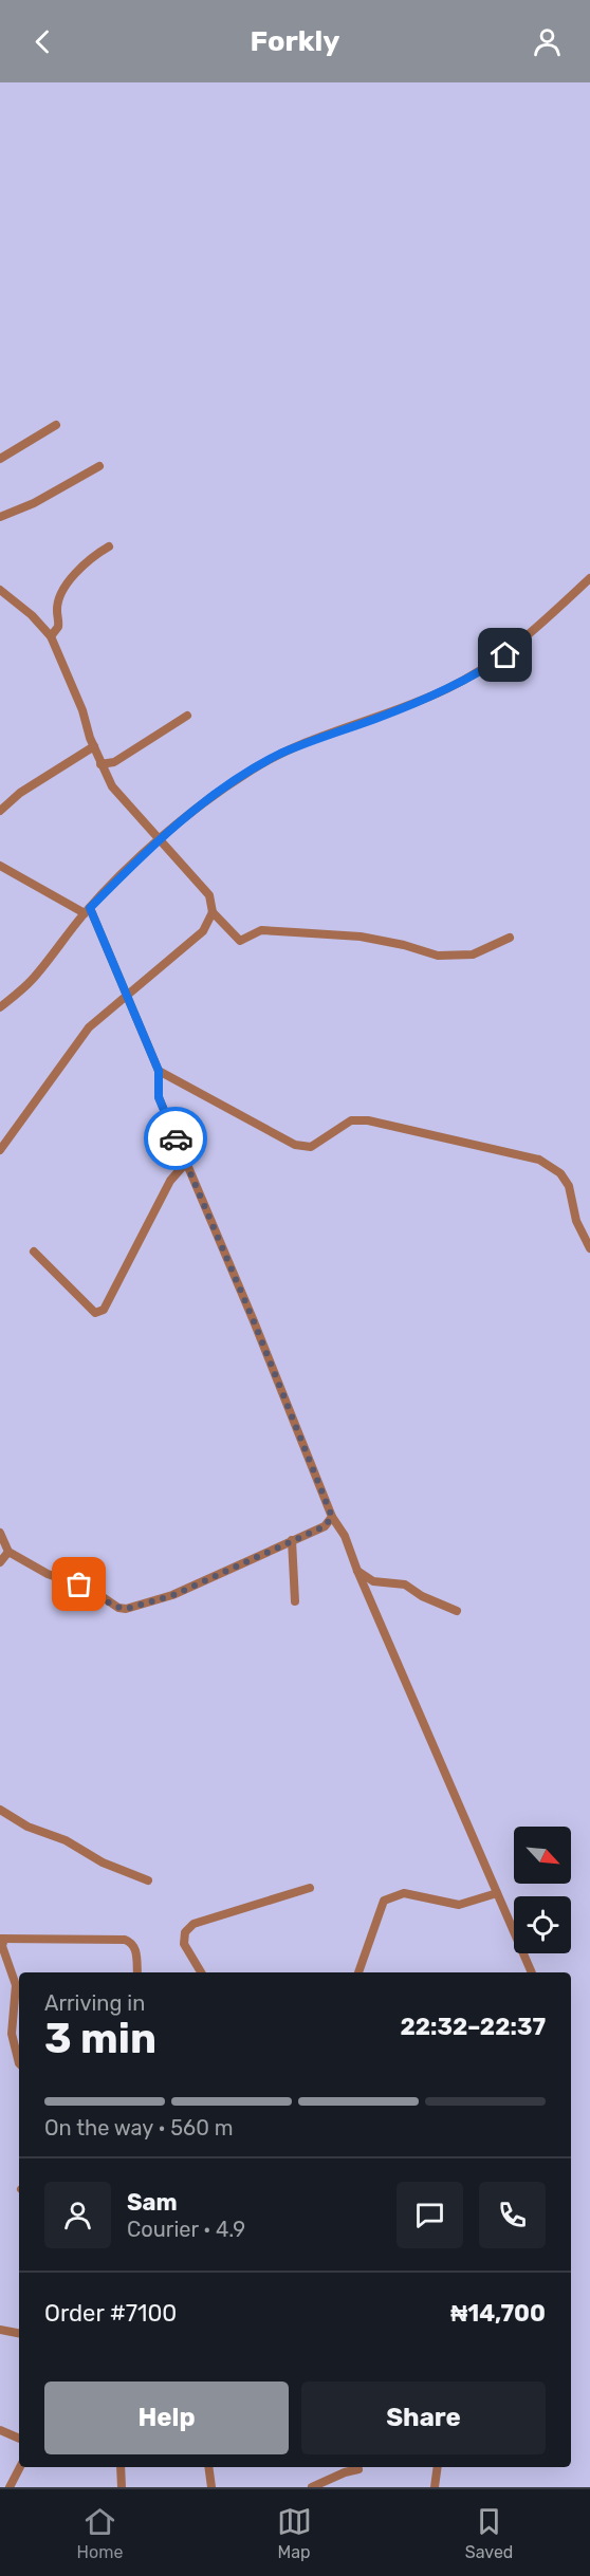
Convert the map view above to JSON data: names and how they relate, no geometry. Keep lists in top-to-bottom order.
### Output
{
  "north": "bottom right",
  "page": {
    "header": "Forkly",
    "heading": ["3 min", "Arriving in", "22:32–22:37"],
    "panel": [
      "Sam",
      "Courier · 4.9",
      "Order #7100",
      "₦14,700"
    ],
    "bar": "On the way · 560 m",
    "buttons": ["Help", "Share"],
    "tabs": ["Home", "Map", "Saved"]
  }
}
